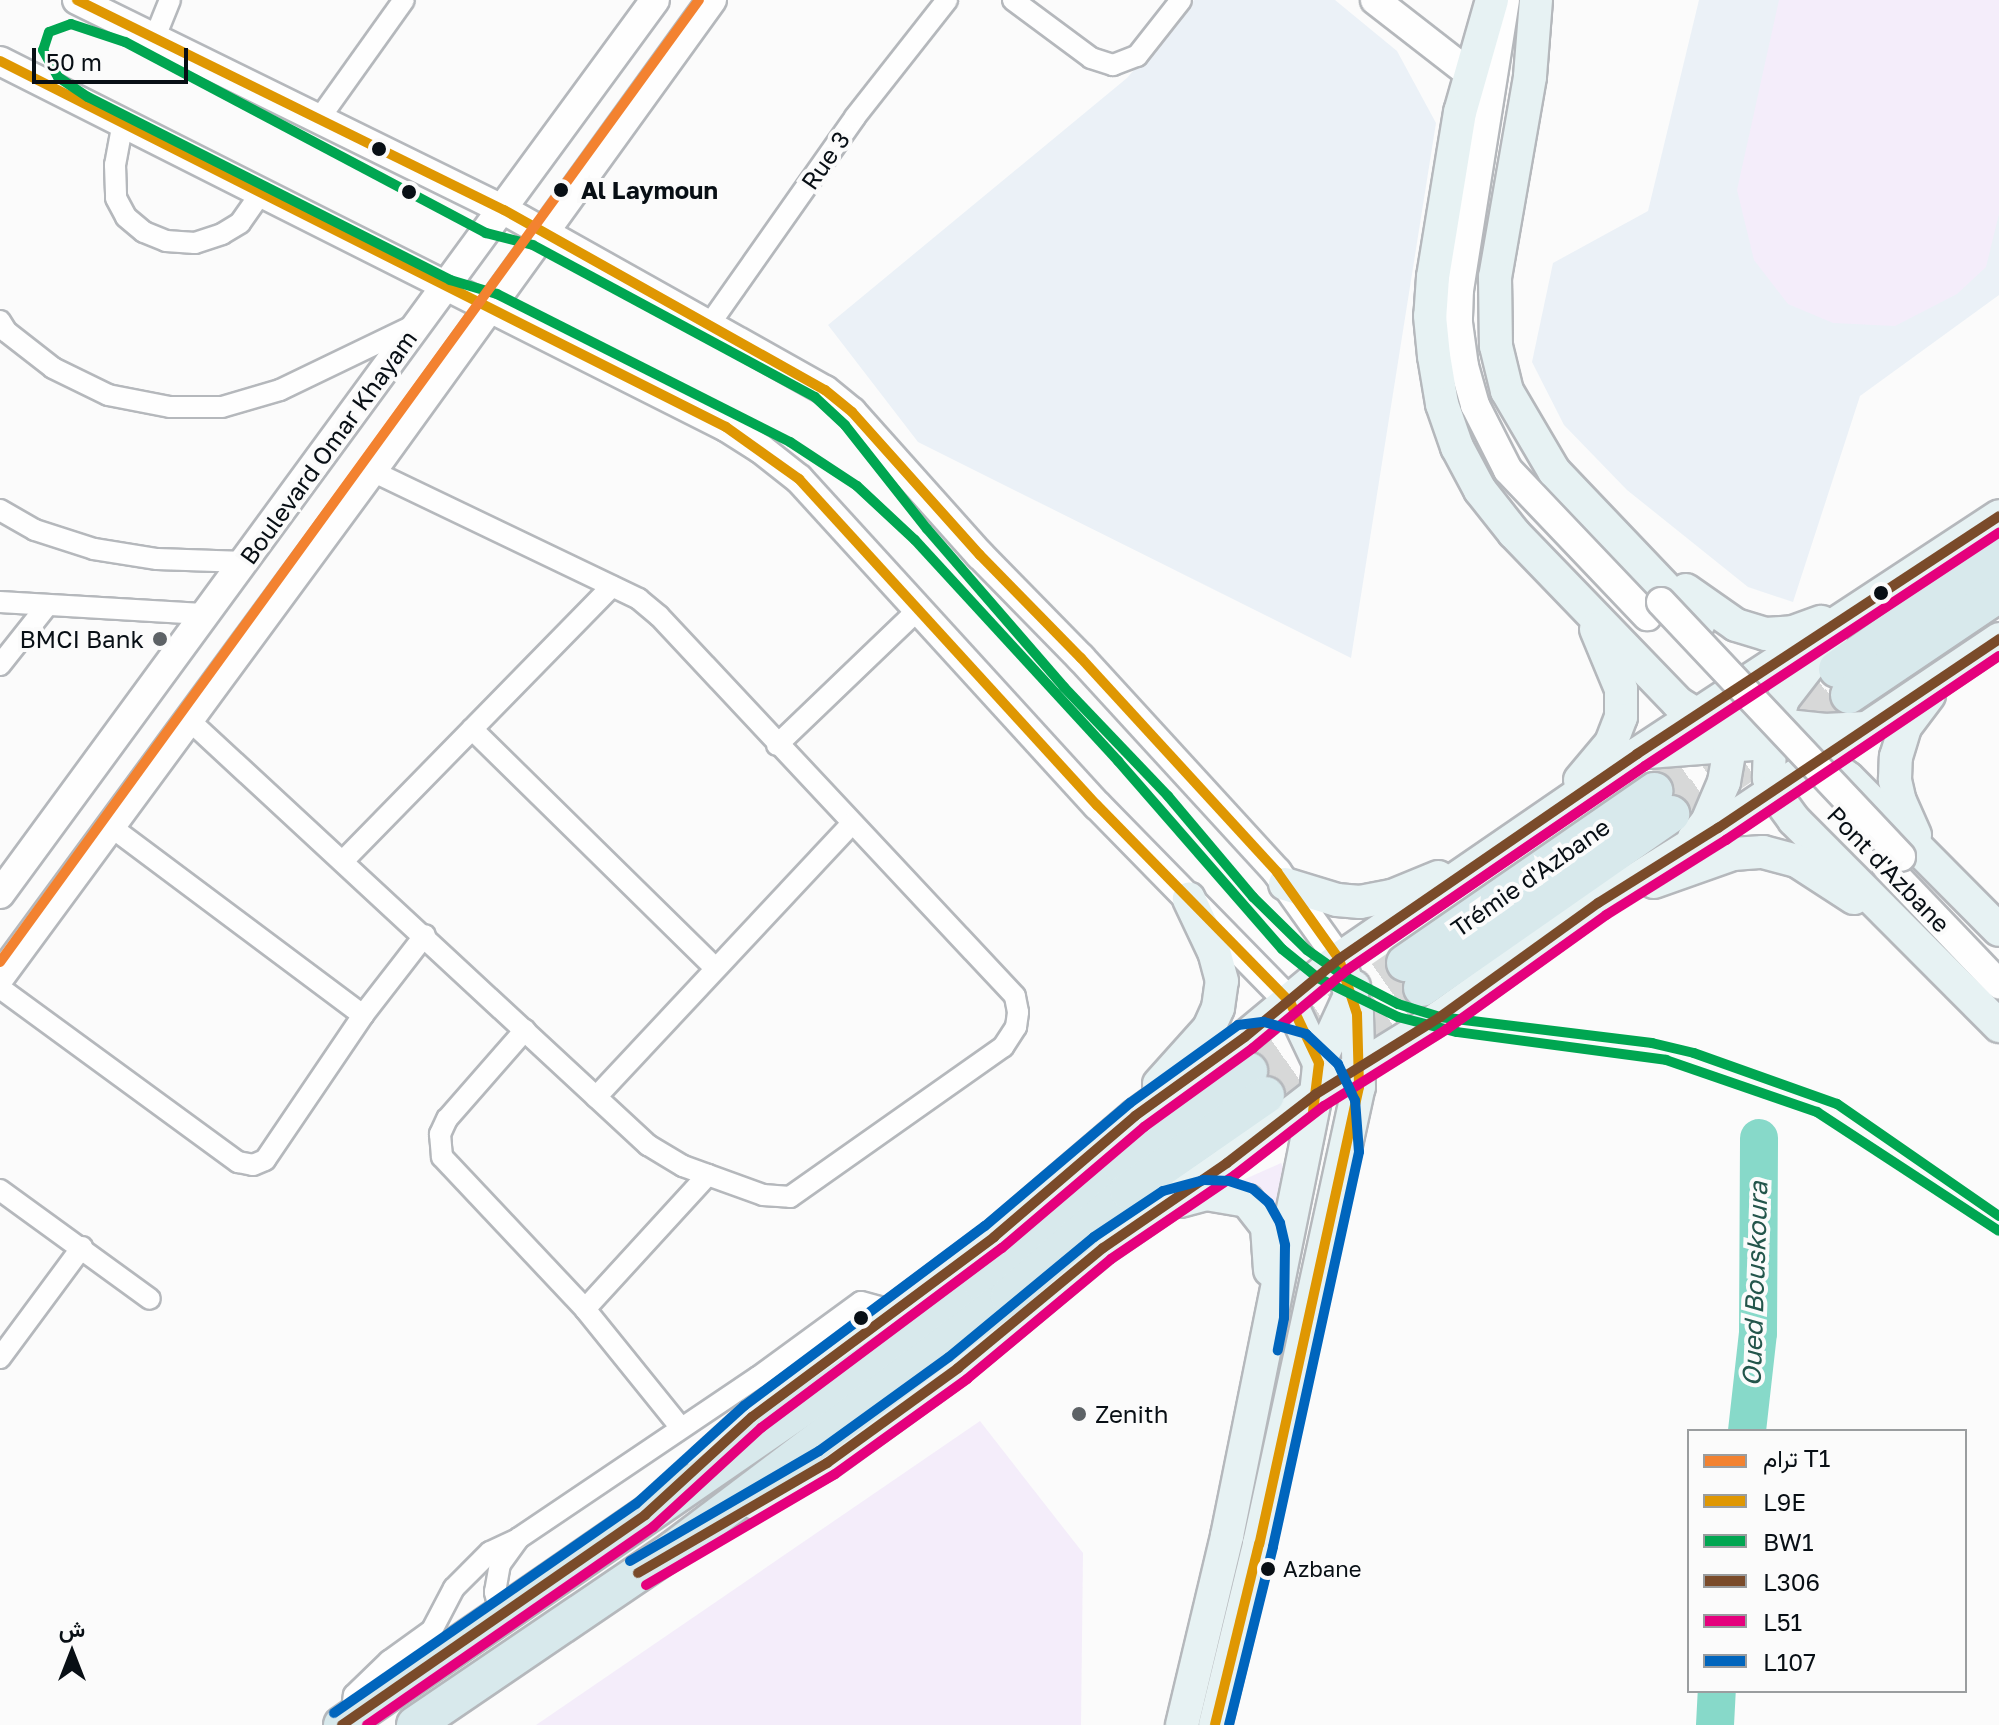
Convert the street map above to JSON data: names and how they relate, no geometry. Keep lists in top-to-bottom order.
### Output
{
  "streets": {
    "highway": ["Trémie d'Azbane"],
    "main road": ["Boulevard Omar Khayam", "Pont d'Azbane"],
    "street": ["Rue 3"]
  },
  "water": ["Oued Bouskoura"],
  "places": [
    "Al Laymoun",
    "BMCI Bank",
    "Zenith",
    "Azbane"
  ],
  "lines": [
    "tram line T1",
    "transit line L9E",
    "transit line BW1",
    "transit line L306",
    "transit line L51",
    "transit line L107"
  ],
  "legend": [
    "ترام T1",
    "L9E",
    "BW1",
    "L306",
    "L51",
    "L107"
  ],
  "scale_bar": "50 m",
  "north": "top"
}
